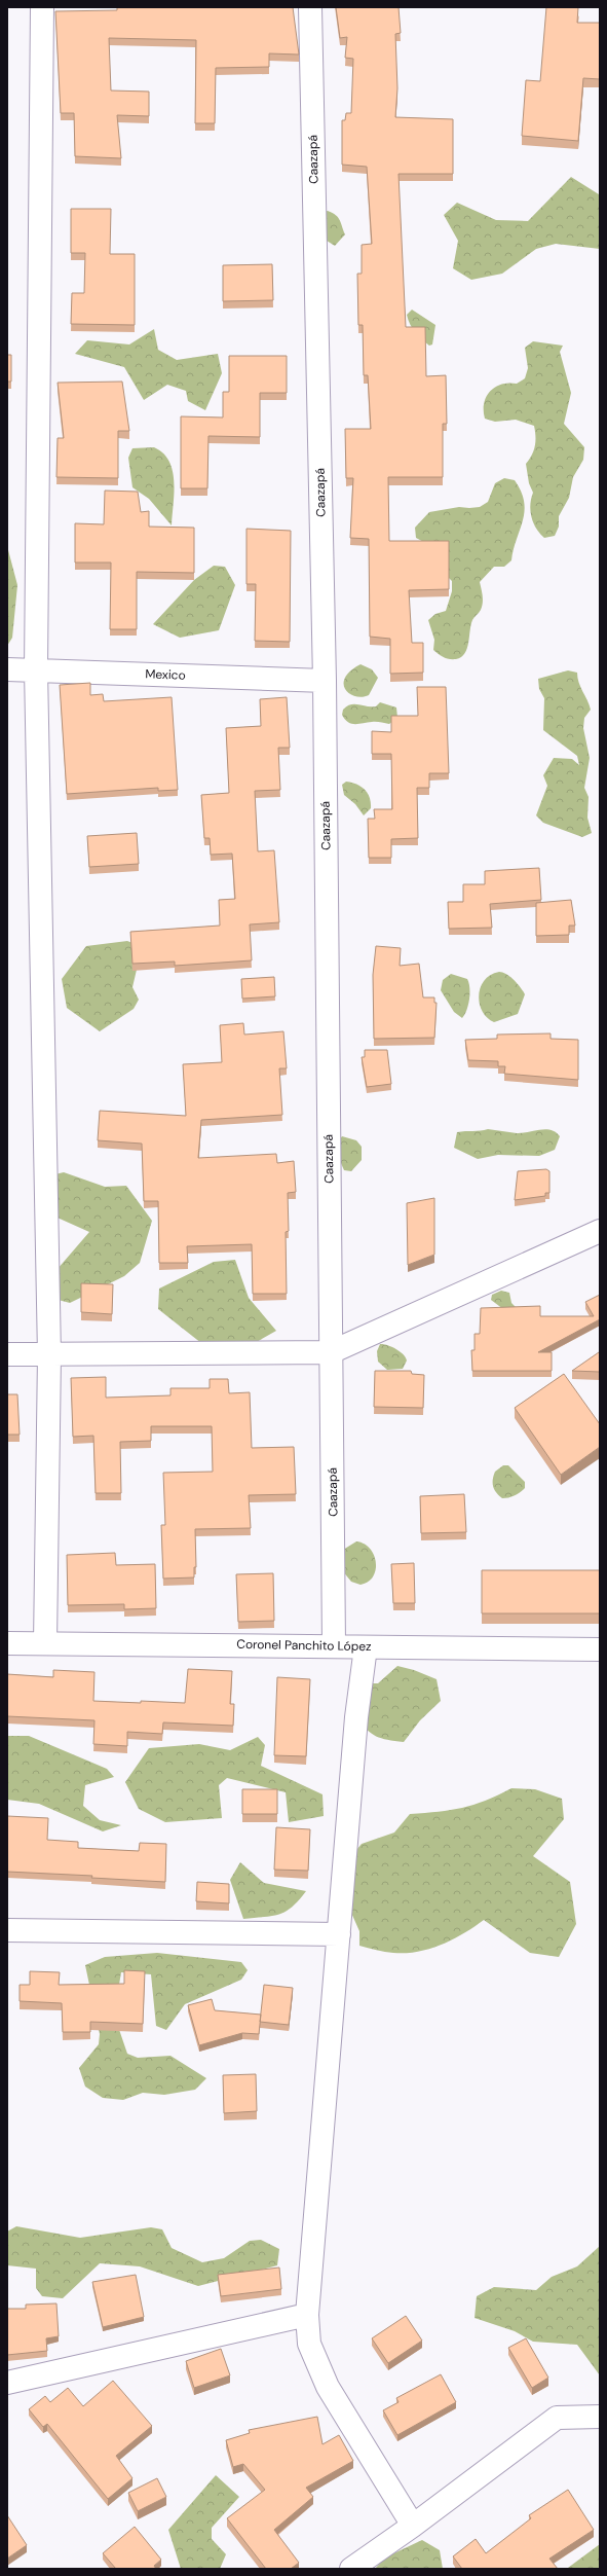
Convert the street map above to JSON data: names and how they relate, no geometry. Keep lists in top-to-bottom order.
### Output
{
  "streets": {
    "street": ["Caazapá", "Mexico", "Coronel Panchito López"]
  },
  "crossings": [
    ["Caazapá", "Mexico"],
    ["Caazapá", "Coronel Panchito López"]
  ]
}
